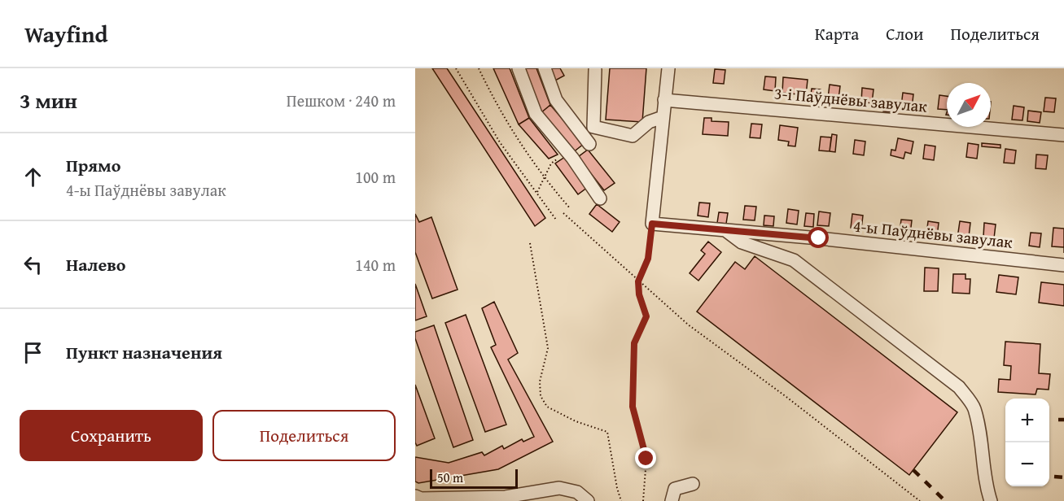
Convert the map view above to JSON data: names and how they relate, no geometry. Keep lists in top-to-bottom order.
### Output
{
  "streets": {
    "street": ["3-і Паўднёвы завулак", "4-ы Паўднёвы завулак"]
  },
  "scale_bar": "50 m",
  "north": "top right",
  "page": {
    "header": "Wayfind",
    "nav": ["Карта", "Слои", "Поделиться"],
    "heading": ["3 мин", "Пешком · 240 m"],
    "list": [
      ["Прямо", "4-ы Паўднёвы завулак", "100 m"],
      ["Налево", "140 m"],
      "Пункт назначения"
    ],
    "buttons": ["Сохранить", "Поделиться"],
    "map_buttons": ["+", "−"],
    "scale": "50 m"
  }
}
